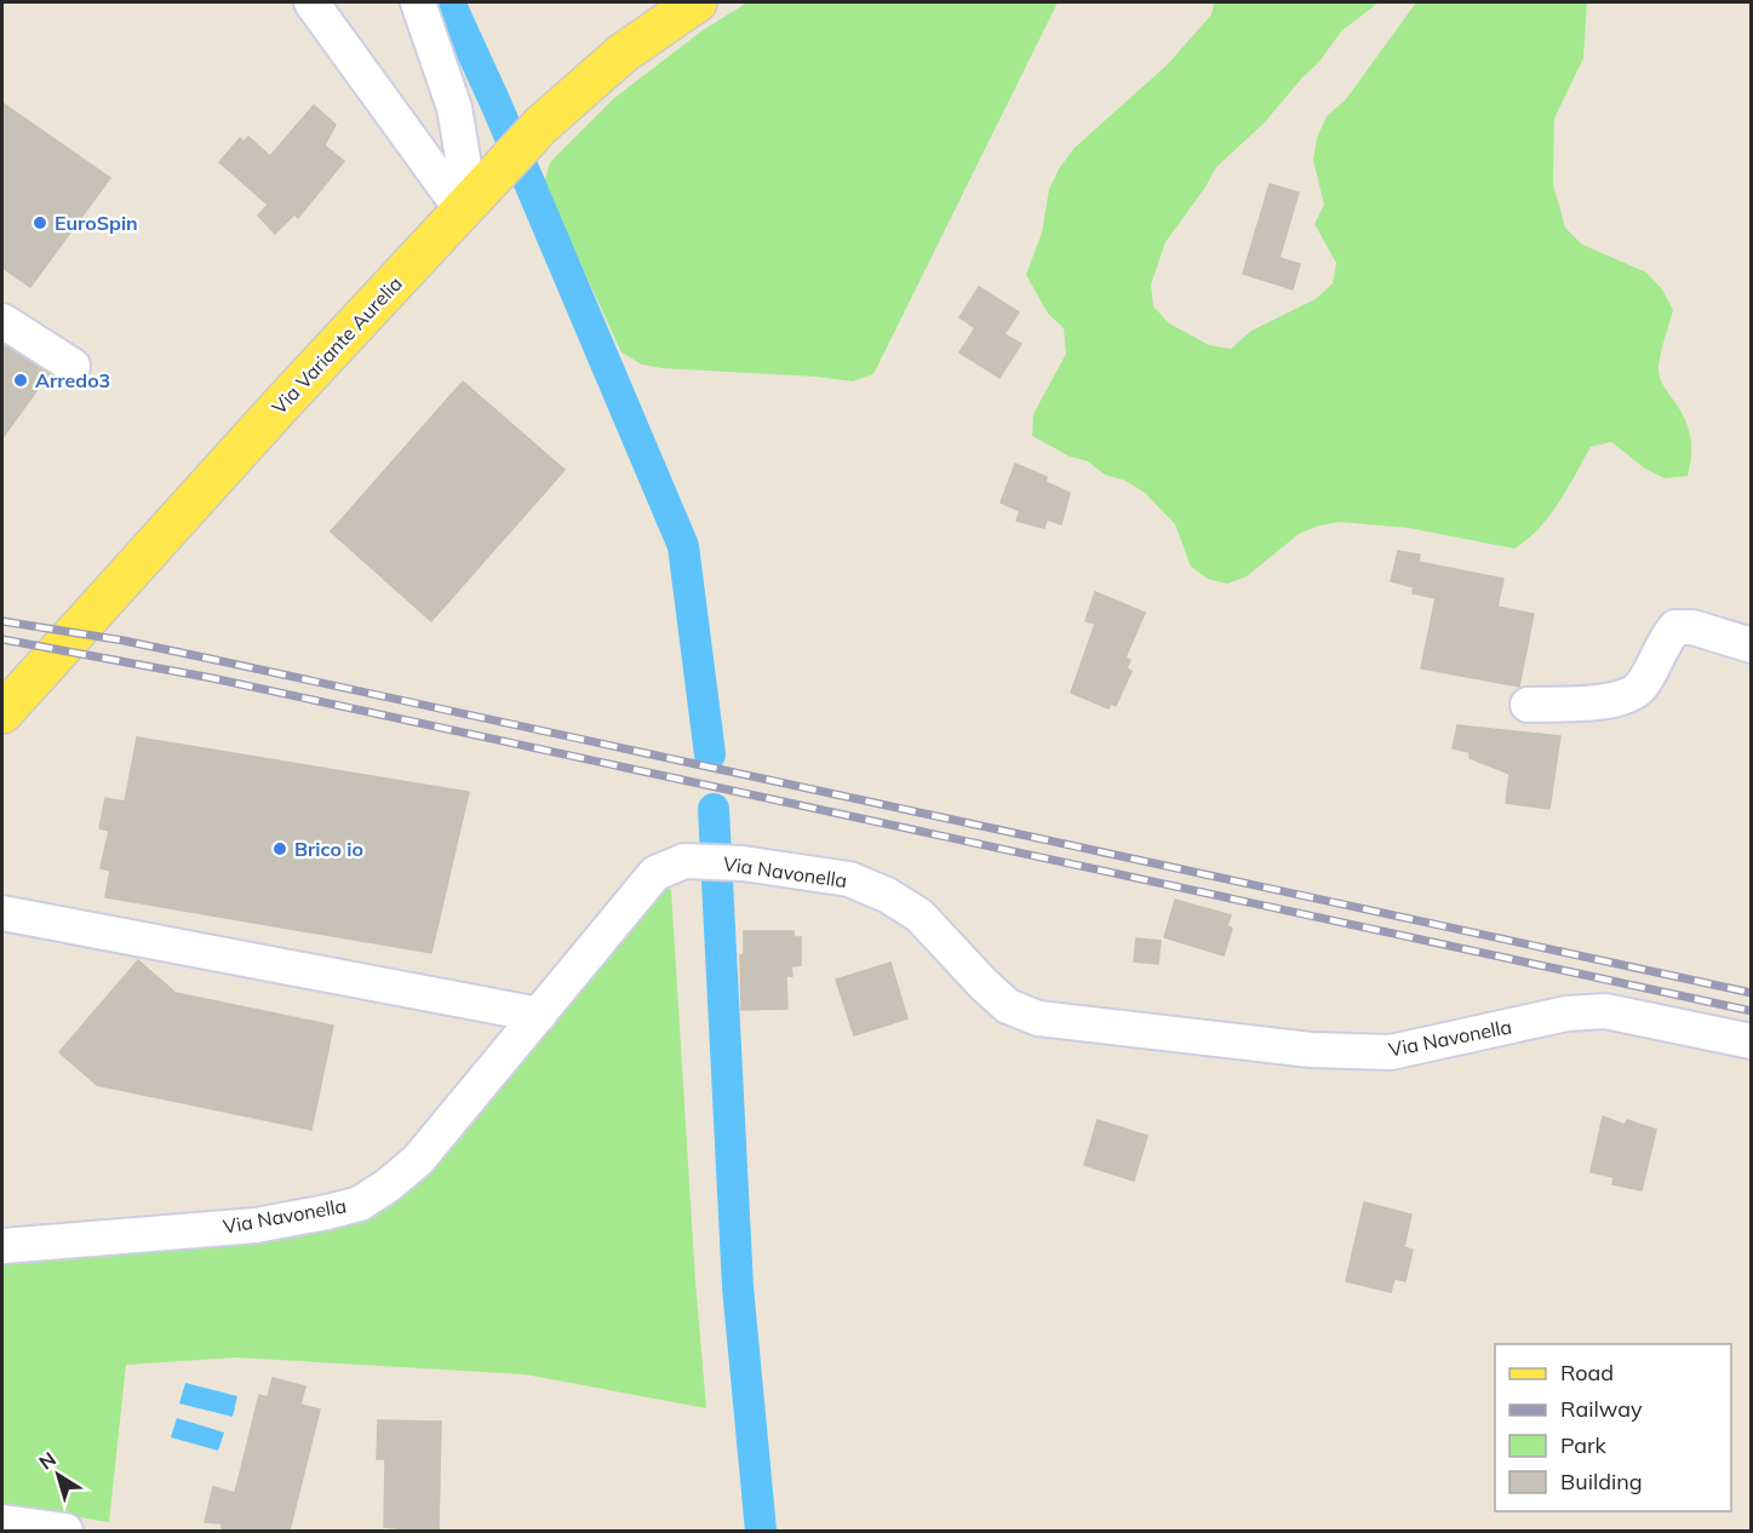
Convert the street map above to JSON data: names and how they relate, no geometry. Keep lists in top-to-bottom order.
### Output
{
  "streets": {
    "main road": ["Via Variante Aurelia"],
    "street": ["Via Navonella"]
  },
  "places": ["EuroSpin", "Arredo3", "Brico io"],
  "legend": [
    "Road",
    "Railway",
    "Park",
    "Building"
  ],
  "north": "top left"
}
